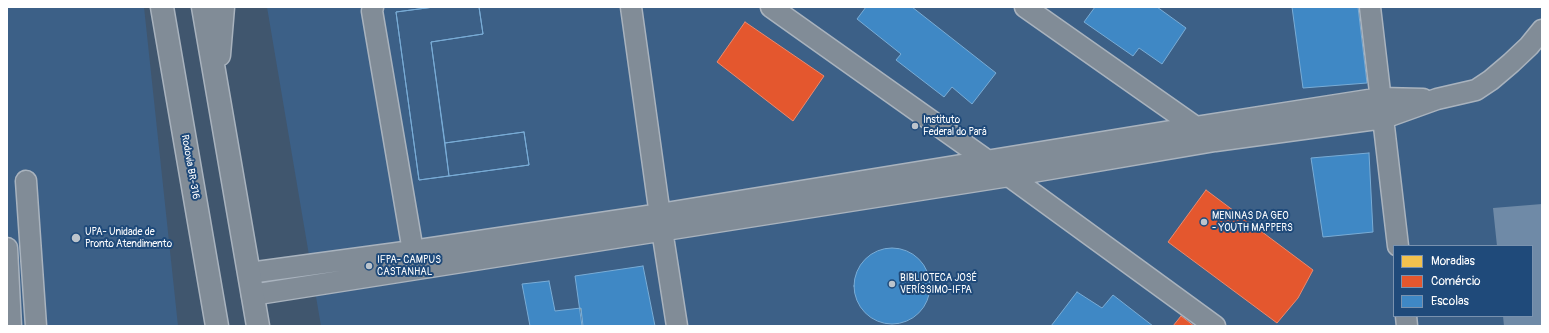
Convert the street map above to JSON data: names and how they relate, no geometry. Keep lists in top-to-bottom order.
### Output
{
  "streets": {
    "highway": ["Rodovia BR-316"]
  },
  "places": [
    "Instituto Federal do Pará",
    "MENINAS DA GEO - YOUTH MAPPERS",
    "UPA- Unidade de Pronto Atendimento",
    "IFPA- CAMPUS CASTANHAL",
    "BIBLIOTECA JOSÉ VERÍSSIMO-IFPA"
  ],
  "legend": ["Moradias", "Comércio", "Escolas"]
}
